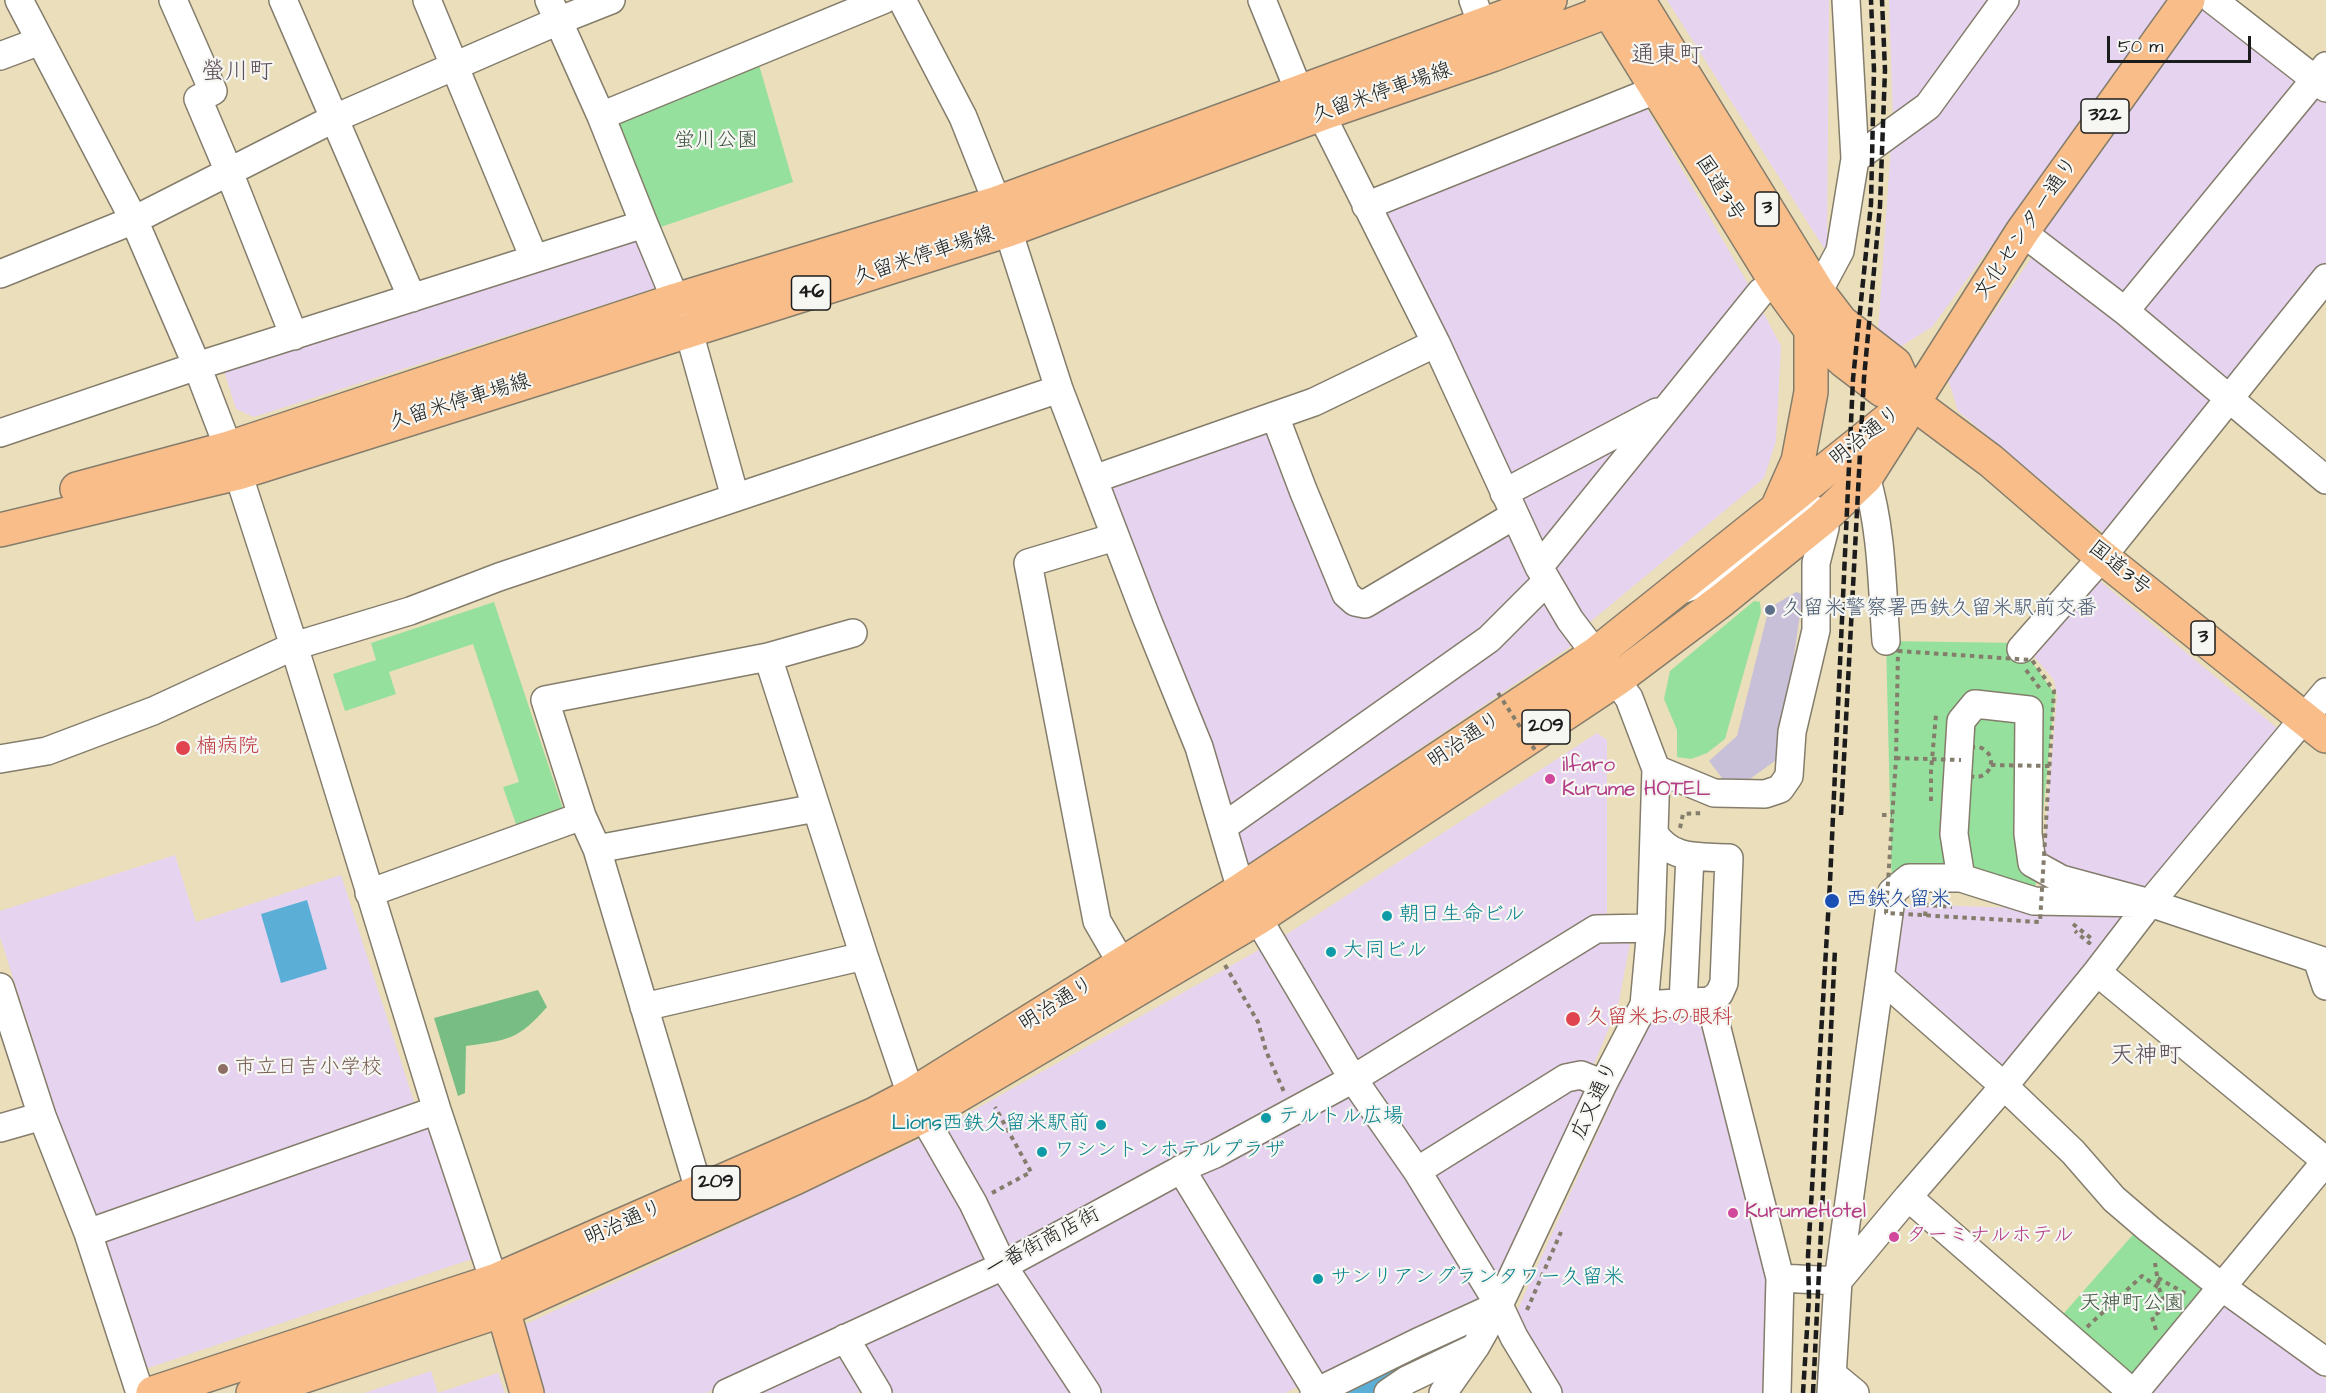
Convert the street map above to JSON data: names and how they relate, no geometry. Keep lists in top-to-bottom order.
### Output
{
  "streets": {
    "main road": [
      "久留米停車場線",
      "322",
      "国道3号",
      "3",
      "文化センター通り",
      "46",
      "明治通り",
      "209"
    ],
    "street": ["広又通り", "一番街商店街"]
  },
  "crossings": [
    ["久留米停車場線", "国道3号"],
    ["久留米停車場線", "広又通り"],
    ["国道3号", "文化センター通り"],
    ["国道3号", "明治通り"],
    ["文化センター通り", "明治通り"],
    ["明治通り", "広又通り"],
    ["広又通り", "一番街商店街"]
  ],
  "districts": ["通東町", "螢川町", "天神町"],
  "parks": ["蛍川公園", "天神町公園"],
  "places": [
    "久留米警察署西鉄久留米駅前交番",
    "楠病院",
    "ilfaro Kurume HOTEL",
    "西鉄久留米",
    "朝日生命ビル",
    "大同ビル",
    "久留米おの眼科",
    "市立日吉小学校",
    "テルトル広場",
    "Lions西鉄久留米駅前",
    "ワシントンホテルプラザ",
    "KurumeHotel",
    "ターミナルホテル",
    "サンリアングランタワー久留米"
  ],
  "scale_bar": "50 m"
}
